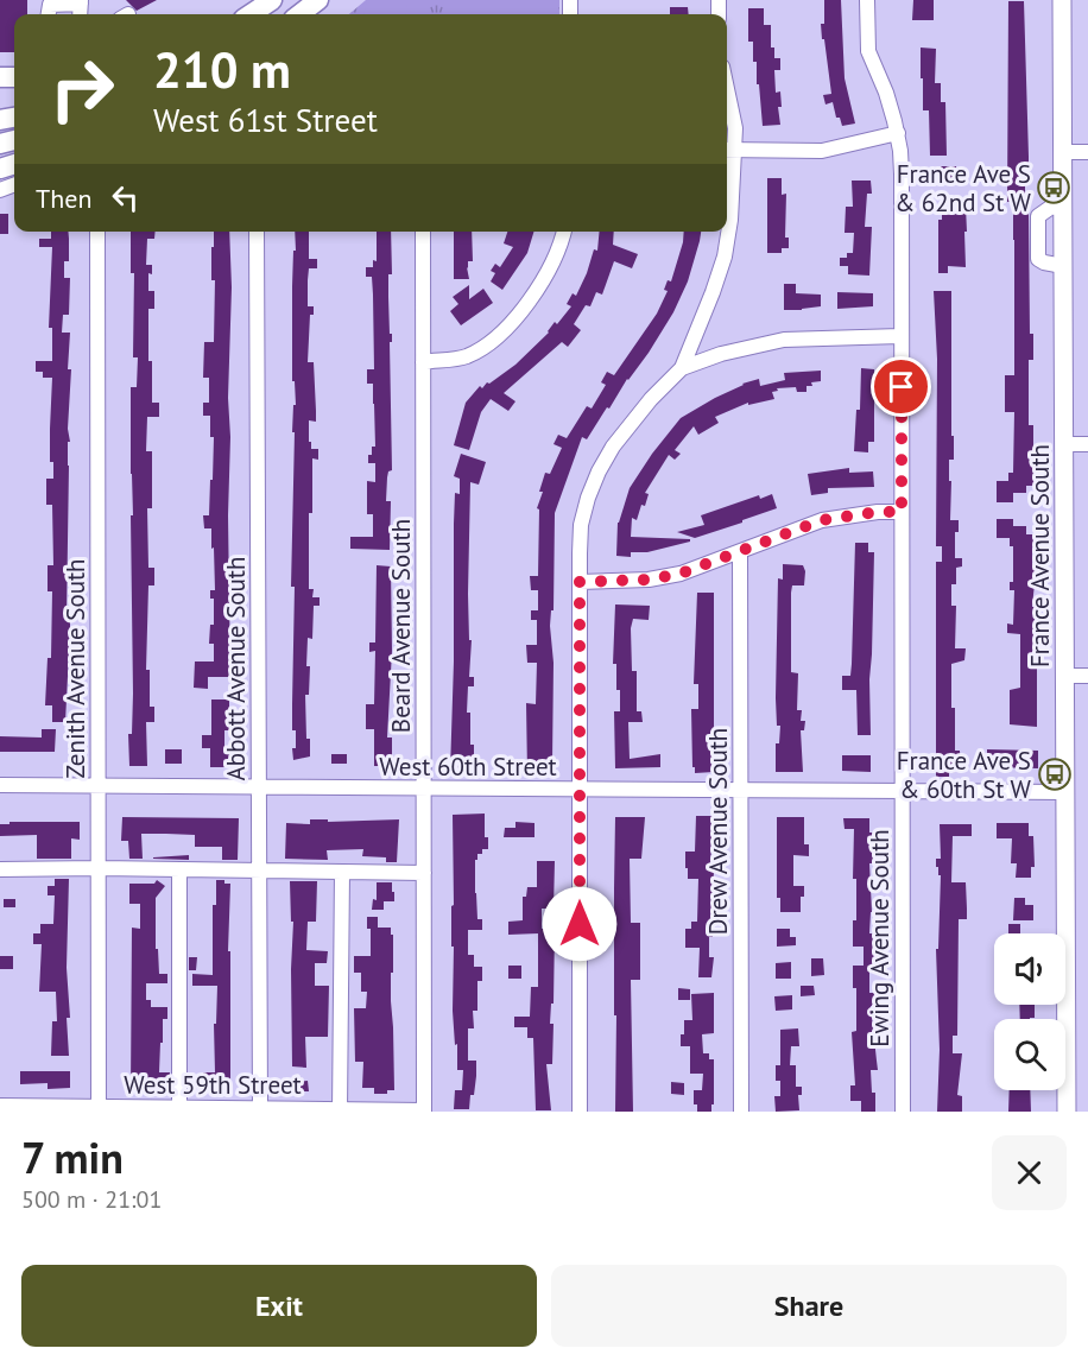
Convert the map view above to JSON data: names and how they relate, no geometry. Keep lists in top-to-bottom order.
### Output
{
  "streets": {
    "main road": ["France Avenue South"],
    "street": [
      "Beard Avenue South",
      "Zenith Avenue South",
      "Abbott Avenue South",
      "West 60th Street",
      "Drew Avenue South",
      "Ewing Avenue South",
      "West 59th Street"
    ]
  },
  "crossings": [
    ["France Avenue South", "West 60th Street"],
    ["Beard Avenue South", "West 60th Street"],
    ["Beard Avenue South", "West 59th Street"],
    ["Zenith Avenue South", "West 60th Street"],
    ["Zenith Avenue South", "West 59th Street"],
    ["Abbott Avenue South", "West 60th Street"],
    ["Abbott Avenue South", "West 59th Street"],
    ["West 60th Street", "Drew Avenue South"],
    ["West 60th Street", "Ewing Avenue South"]
  ],
  "places": {
    "bus stop": ["France Ave S & 62nd St W", "France Ave S & 60th St W"]
  },
  "page": {
    "turn": ["210 m", "West 61st Street"],
    "then": "Then",
    "heading": ["7 min", "500 m · 21:01"],
    "buttons": ["Exit", "Share"]
  }
}
